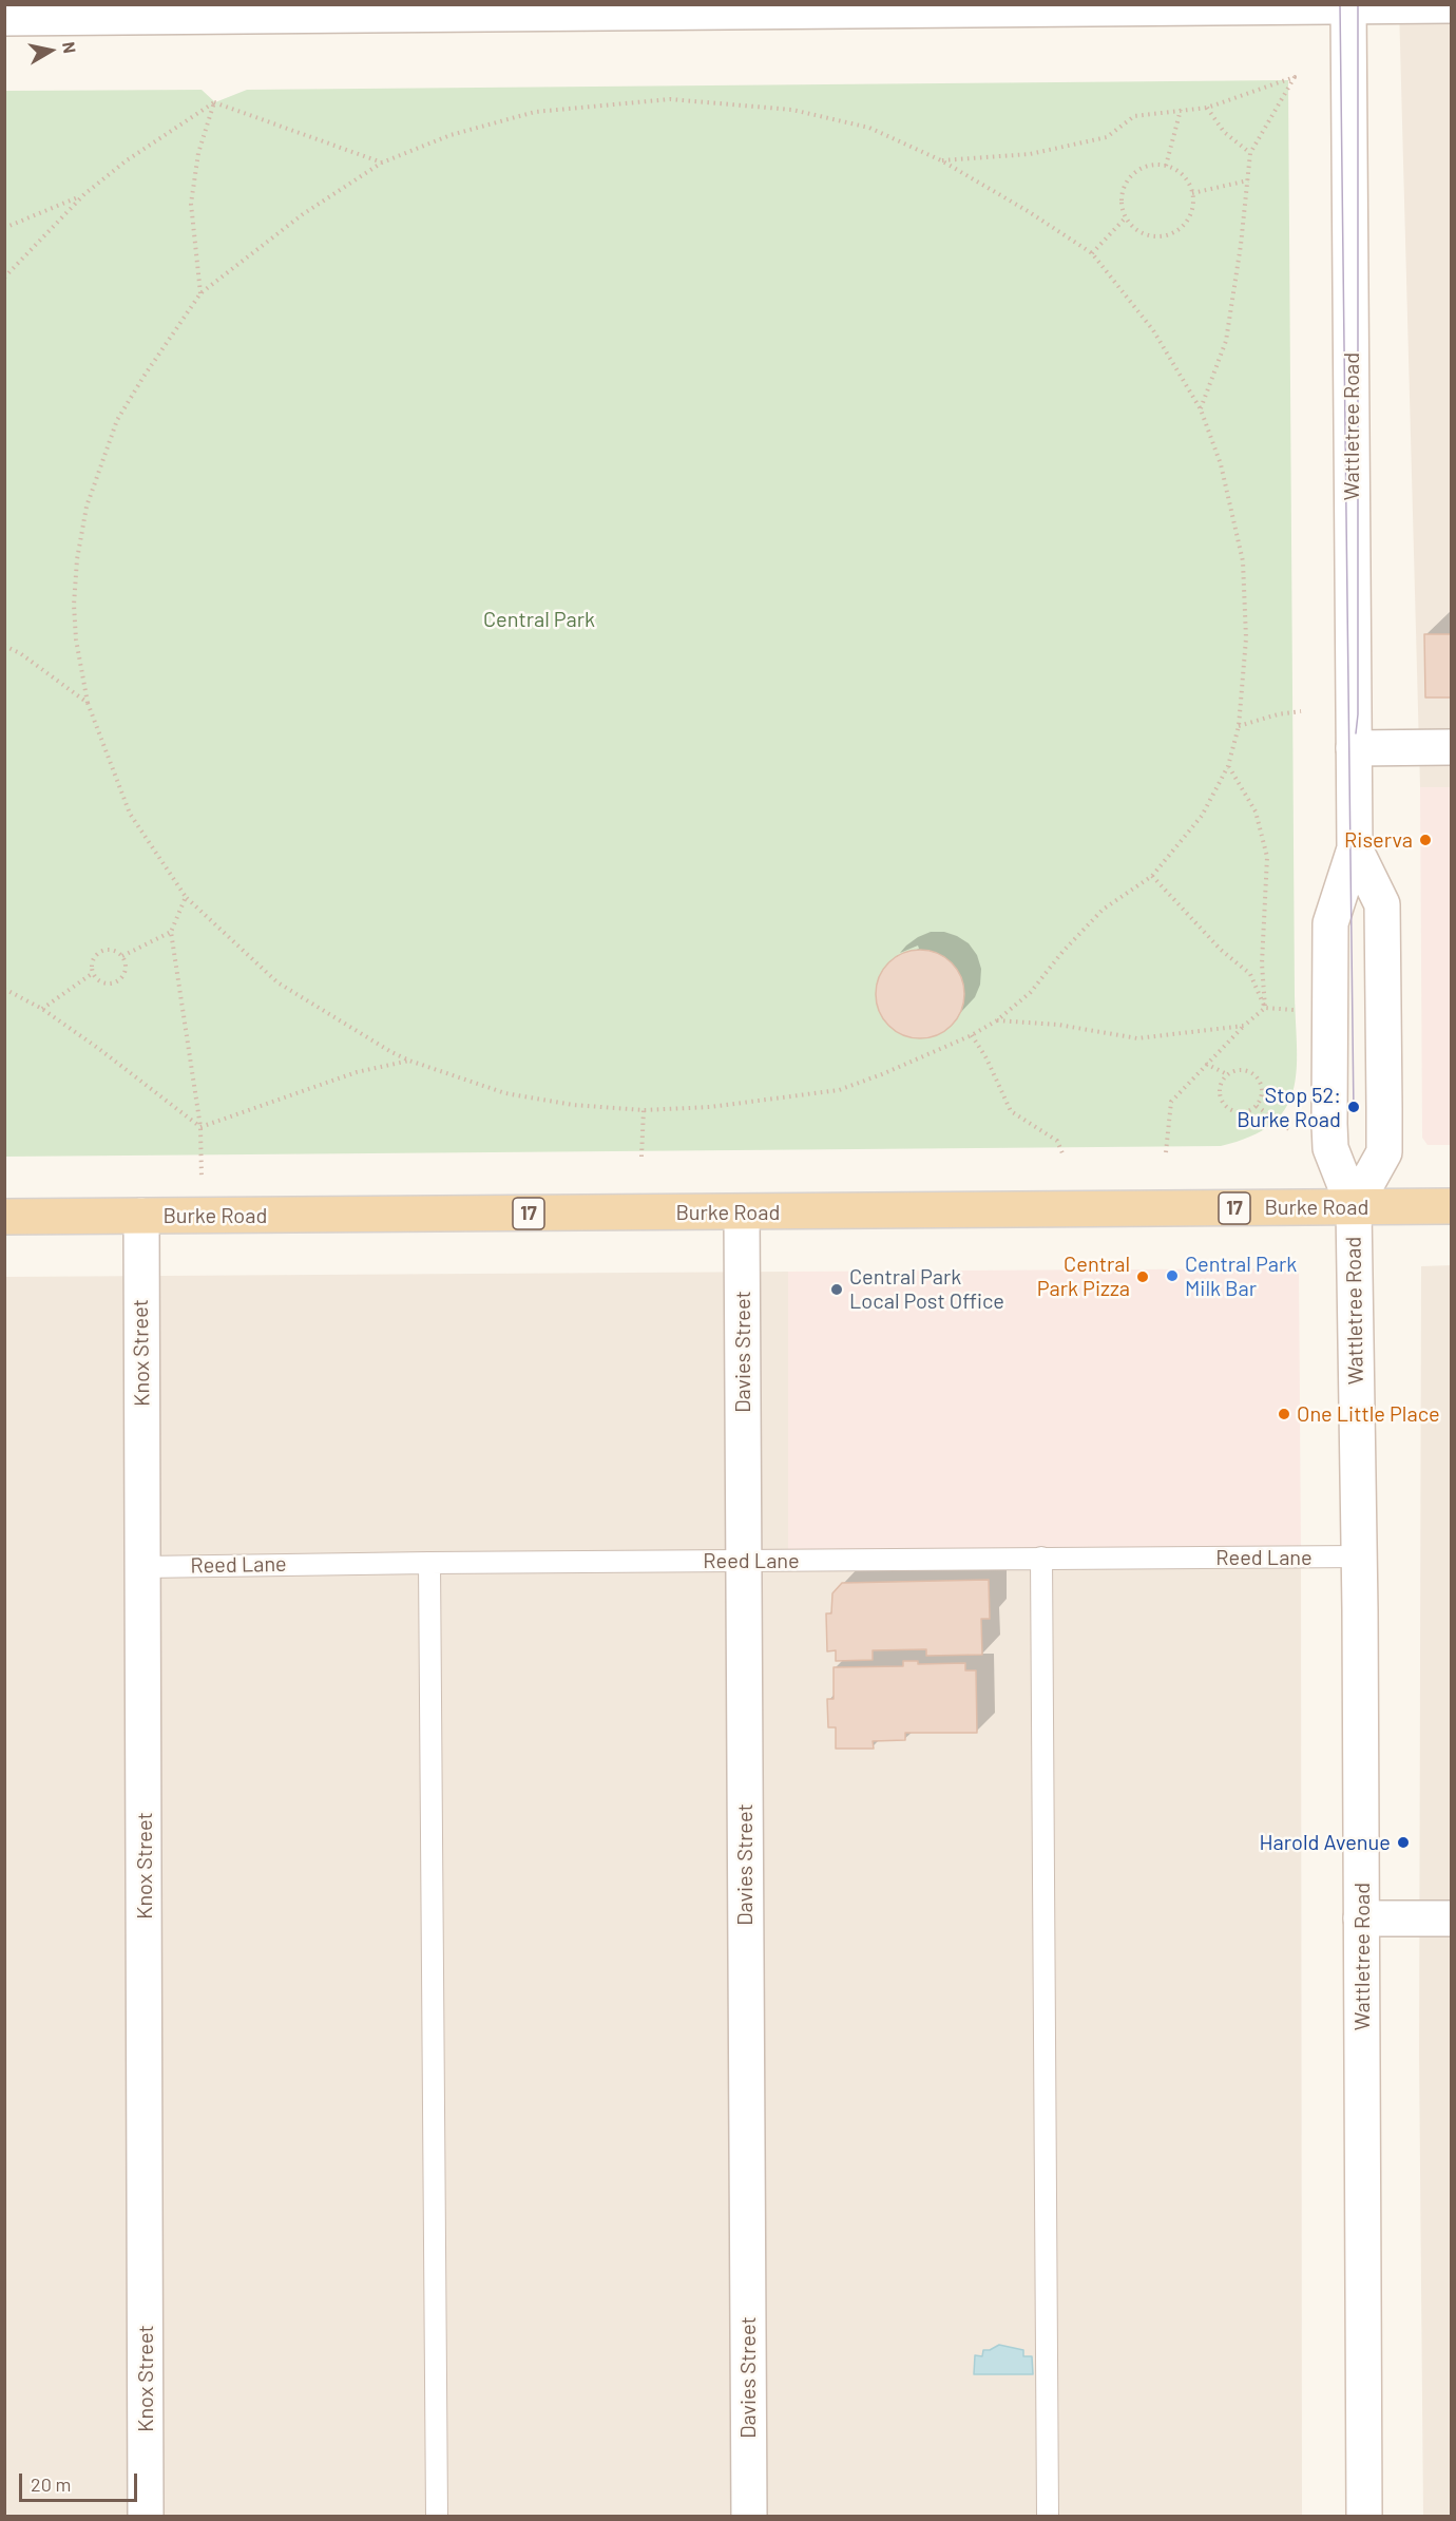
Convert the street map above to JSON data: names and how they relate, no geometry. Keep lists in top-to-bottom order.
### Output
{
  "streets": {
    "main road": ["Burke Road", "17"],
    "street": ["Wattletree Road", "Davies Street", "Knox Street"],
    "lane": ["Reed Lane"]
  },
  "crossings": [
    ["Wattletree Road", "Burke Road"],
    ["Wattletree Road", "Reed Lane"],
    ["Burke Road", "Davies Street"],
    ["Burke Road", "Knox Street"],
    ["Davies Street", "Reed Lane"],
    ["Knox Street", "Reed Lane"]
  ],
  "parks": ["Central Park"],
  "places": [
    "Riserva",
    "Stop 52: Burke Road",
    "Central Park Milk Bar",
    "Central Park Pizza",
    "Central Park Local Post Office",
    "One Little Place",
    "Harold Avenue"
  ],
  "scale_bar": "20 m",
  "north": "right"
}
